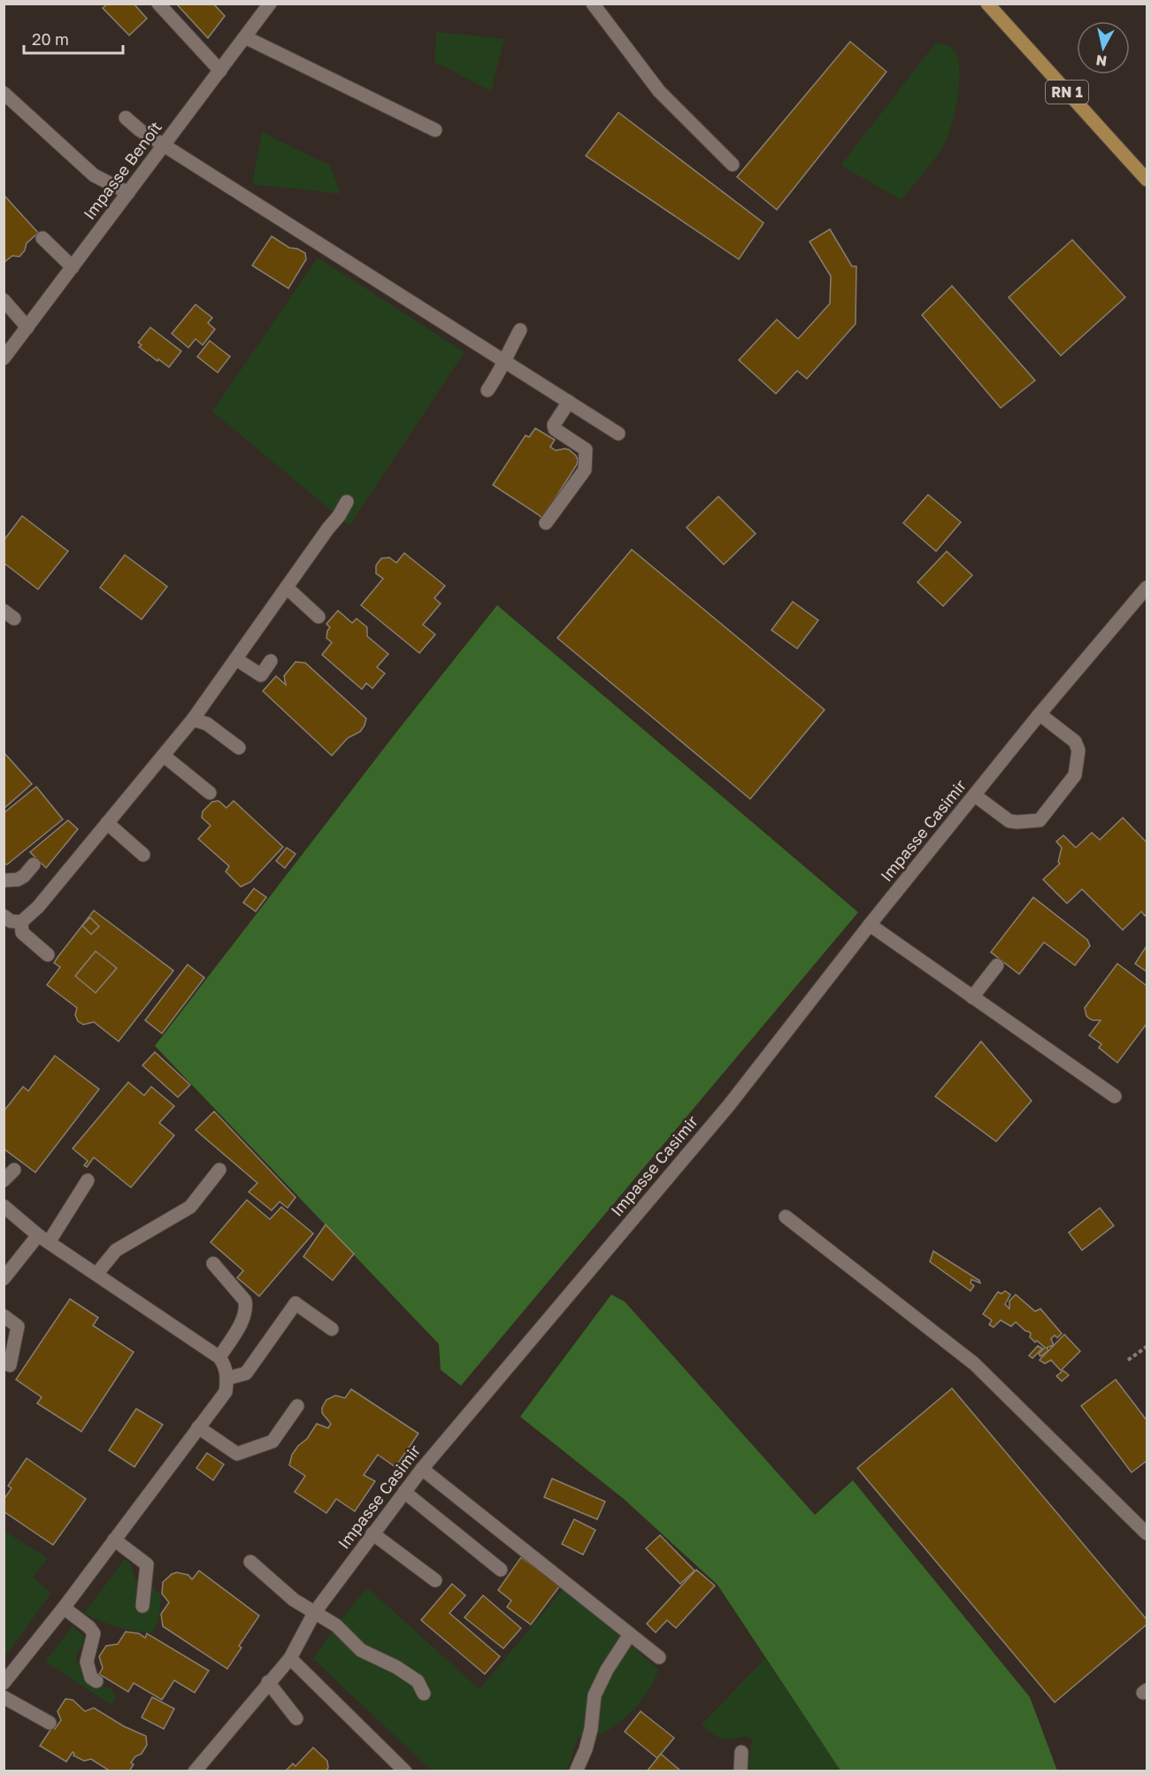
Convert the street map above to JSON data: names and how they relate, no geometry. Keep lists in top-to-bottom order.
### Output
{
  "streets": {
    "main road": ["RN 1"],
    "street": ["Impasse Benoît", "Impasse Casimir"]
  },
  "scale_bar": "20 m",
  "north": "bottom"
}
